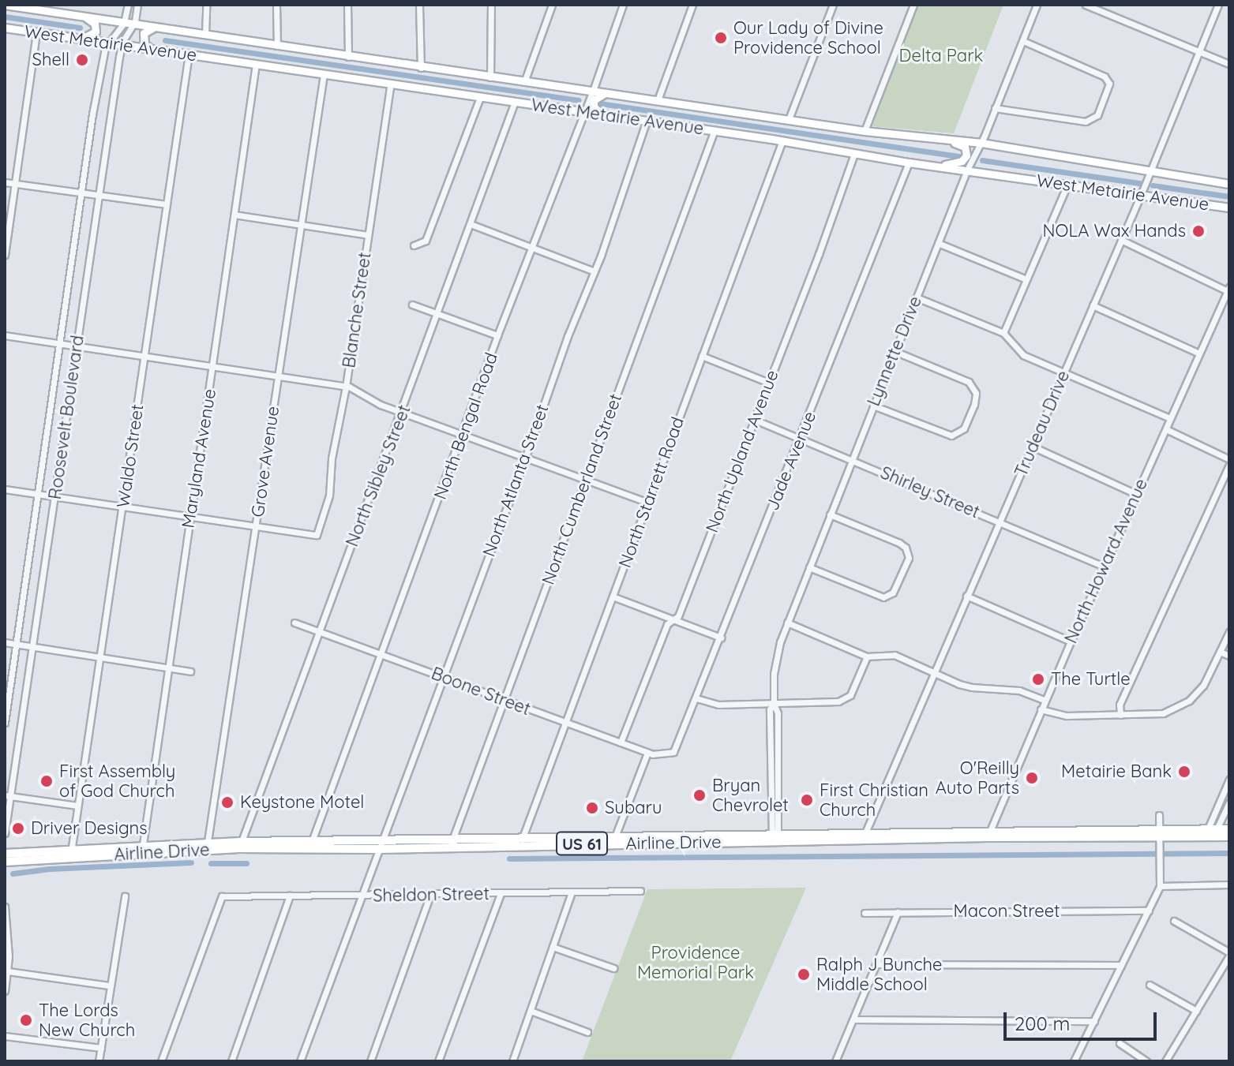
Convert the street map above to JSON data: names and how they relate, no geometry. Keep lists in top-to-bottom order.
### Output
{
  "streets": {
    "highway": ["Airline Drive", "US 61"],
    "main road": ["West Metairie Avenue"],
    "street": [
      "Blanche Street",
      "Lynnette Drive",
      "Roosevelt Boulevard",
      "Trudeau Drive",
      "North Bengal Road",
      "North Upland Avenue",
      "Waldo Street",
      "Maryland Avenue",
      "Jade Avenue",
      "Grove Avenue",
      "North Sibley Street",
      "North Atlanta Street",
      "North Cumberland Street",
      "North Starrett Road",
      "Shirley Street",
      "North Howard Avenue",
      "Boone Street",
      "Sheldon Street",
      "Macon Street"
    ]
  },
  "crossings": [
    ["West Metairie Avenue", "Blanche Street"],
    ["West Metairie Avenue", "Lynnette Drive"],
    ["West Metairie Avenue", "Roosevelt Boulevard"],
    ["West Metairie Avenue", "Trudeau Drive"],
    ["West Metairie Avenue", "North Bengal Road"],
    ["West Metairie Avenue", "North Upland Avenue"],
    ["West Metairie Avenue", "Waldo Street"],
    ["West Metairie Avenue", "Maryland Avenue"],
    ["West Metairie Avenue", "Jade Avenue"],
    ["West Metairie Avenue", "Grove Avenue"],
    ["West Metairie Avenue", "North Sibley Street"],
    ["West Metairie Avenue", "North Atlanta Street"],
    ["West Metairie Avenue", "North Cumberland Street"],
    ["West Metairie Avenue", "North Starrett Road"],
    ["Blanche Street", "Grove Avenue"],
    ["Lynnette Drive", "Shirley Street"],
    ["Lynnette Drive", "Airline Drive"],
    ["Trudeau Drive", "Shirley Street"],
    ["Trudeau Drive", "Airline Drive"],
    ["North Bengal Road", "Boone Street"],
    ["North Bengal Road", "Airline Drive"],
    ["North Upland Avenue", "Shirley Street"],
    ["North Upland Avenue", "Boone Street"],
    ["Waldo Street", "Airline Drive"],
    ["Maryland Avenue", "Airline Drive"],
    ["Jade Avenue", "Shirley Street"],
    ["Jade Avenue", "Boone Street"],
    ["Grove Avenue", "Airline Drive"],
    ["North Sibley Street", "Boone Street"],
    ["North Sibley Street", "Airline Drive"],
    ["North Atlanta Street", "Boone Street"],
    ["North Atlanta Street", "Airline Drive"],
    ["North Atlanta Street", "Sheldon Street"],
    ["North Cumberland Street", "Boone Street"],
    ["North Cumberland Street", "Airline Drive"],
    ["North Starrett Road", "Boone Street"],
    ["North Starrett Road", "Airline Drive"],
    ["Shirley Street", "North Howard Avenue"],
    ["North Howard Avenue", "Airline Drive"]
  ],
  "parks": ["Delta Park", "Providence Memorial Park"],
  "places": [
    "Our Lady of Divine Providence School",
    "Shell",
    "NOLA Wax Hands",
    "The Turtle",
    "Metairie Bank",
    "O'Reilly Auto Parts",
    "First Assembly of God Church",
    "Bryan Chevrolet",
    "First Christian Church",
    "Keystone Motel",
    "Subaru",
    "Driver Designs",
    "Ralph J Bunche Middle School",
    "The Lords New Church"
  ],
  "scale_bar": "200 m"
}
